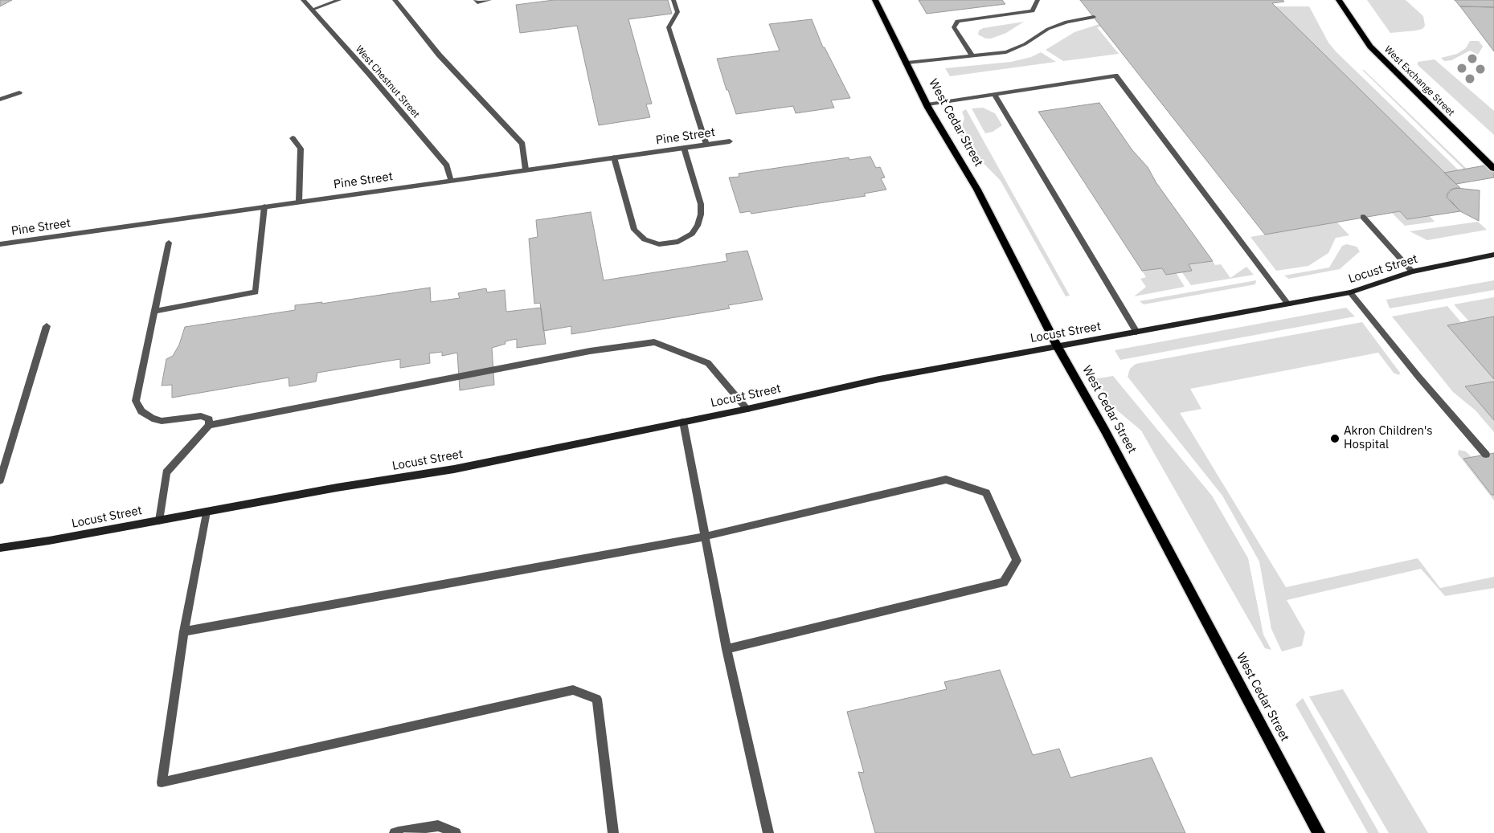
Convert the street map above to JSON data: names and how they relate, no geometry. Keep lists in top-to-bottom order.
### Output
{
  "streets": {
    "main road": ["West Exchange Street", "West Cedar Street", "Locust Street"],
    "street": ["West Chestnut Street", "Pine Street"]
  },
  "crossings": [
    ["West Chestnut Street", "Pine Street"],
    ["West Cedar Street", "Locust Street"]
  ],
  "places": ["Akron Children's Hospital"]
}
